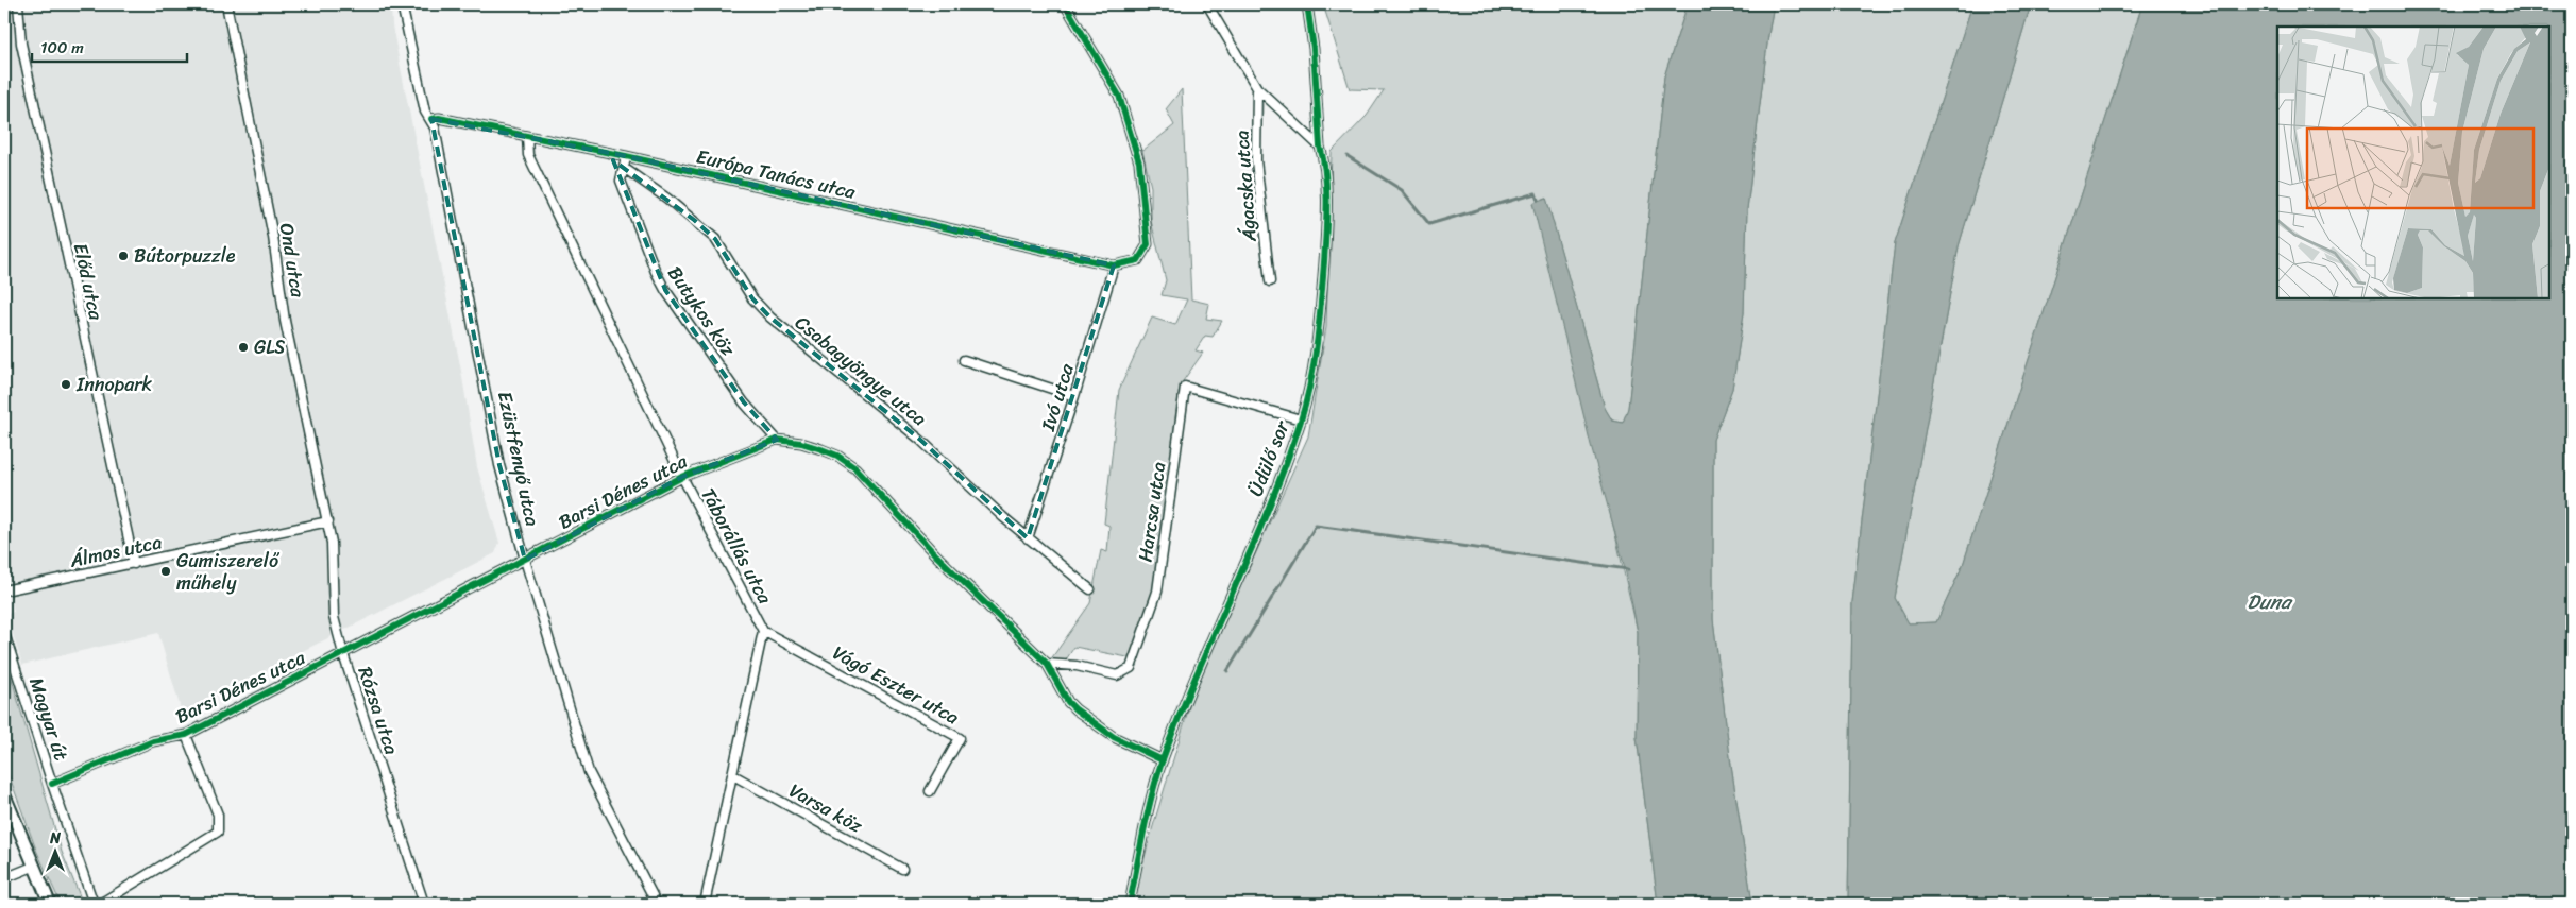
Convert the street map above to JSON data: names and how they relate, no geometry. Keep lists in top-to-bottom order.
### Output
{
  "streets": {
    "street": [
      "Európa Tanács utca",
      "Ágacska utca",
      "Ond utca",
      "Előd utca",
      "Butykos köz",
      "Csabagyöngye utca",
      "Ivó utca",
      "Ezüstfenyő utca",
      "Üdülő sor",
      "Barsi Dénes utca",
      "Harcsa utca",
      "Táborállás utca",
      "Álmos utca",
      "Vágó Eszter utca",
      "Rózsa utca",
      "Magyar út",
      "Varsa köz"
    ]
  },
  "crossings": [
    ["Európa Tanács utca", "Butykos köz"],
    ["Európa Tanács utca", "Ivó utca"],
    ["Európa Tanács utca", "Ezüstfenyő utca"],
    ["Európa Tanács utca", "Táborállás utca"],
    ["Ond utca", "Álmos utca"],
    ["Ond utca", "Rózsa utca"],
    ["Előd utca", "Álmos utca"],
    ["Butykos köz", "Csabagyöngye utca"],
    ["Butykos köz", "Barsi Dénes utca"],
    ["Csabagyöngye utca", "Ivó utca"],
    ["Ezüstfenyő utca", "Barsi Dénes utca"],
    ["Üdülő sor", "Harcsa utca"],
    ["Barsi Dénes utca", "Táborállás utca"],
    ["Barsi Dénes utca", "Rózsa utca"],
    ["Barsi Dénes utca", "Magyar út"],
    ["Táborállás utca", "Vágó Eszter utca"],
    ["Táborállás utca", "Varsa köz"],
    ["Álmos utca", "Rózsa utca"]
  ],
  "water": ["Duna"],
  "places": [
    "Bútorpuzzle",
    "GLS",
    "Innopark",
    "Gumiszerelő műhely"
  ],
  "scale_bar": "100 m",
  "north": "top"
}
